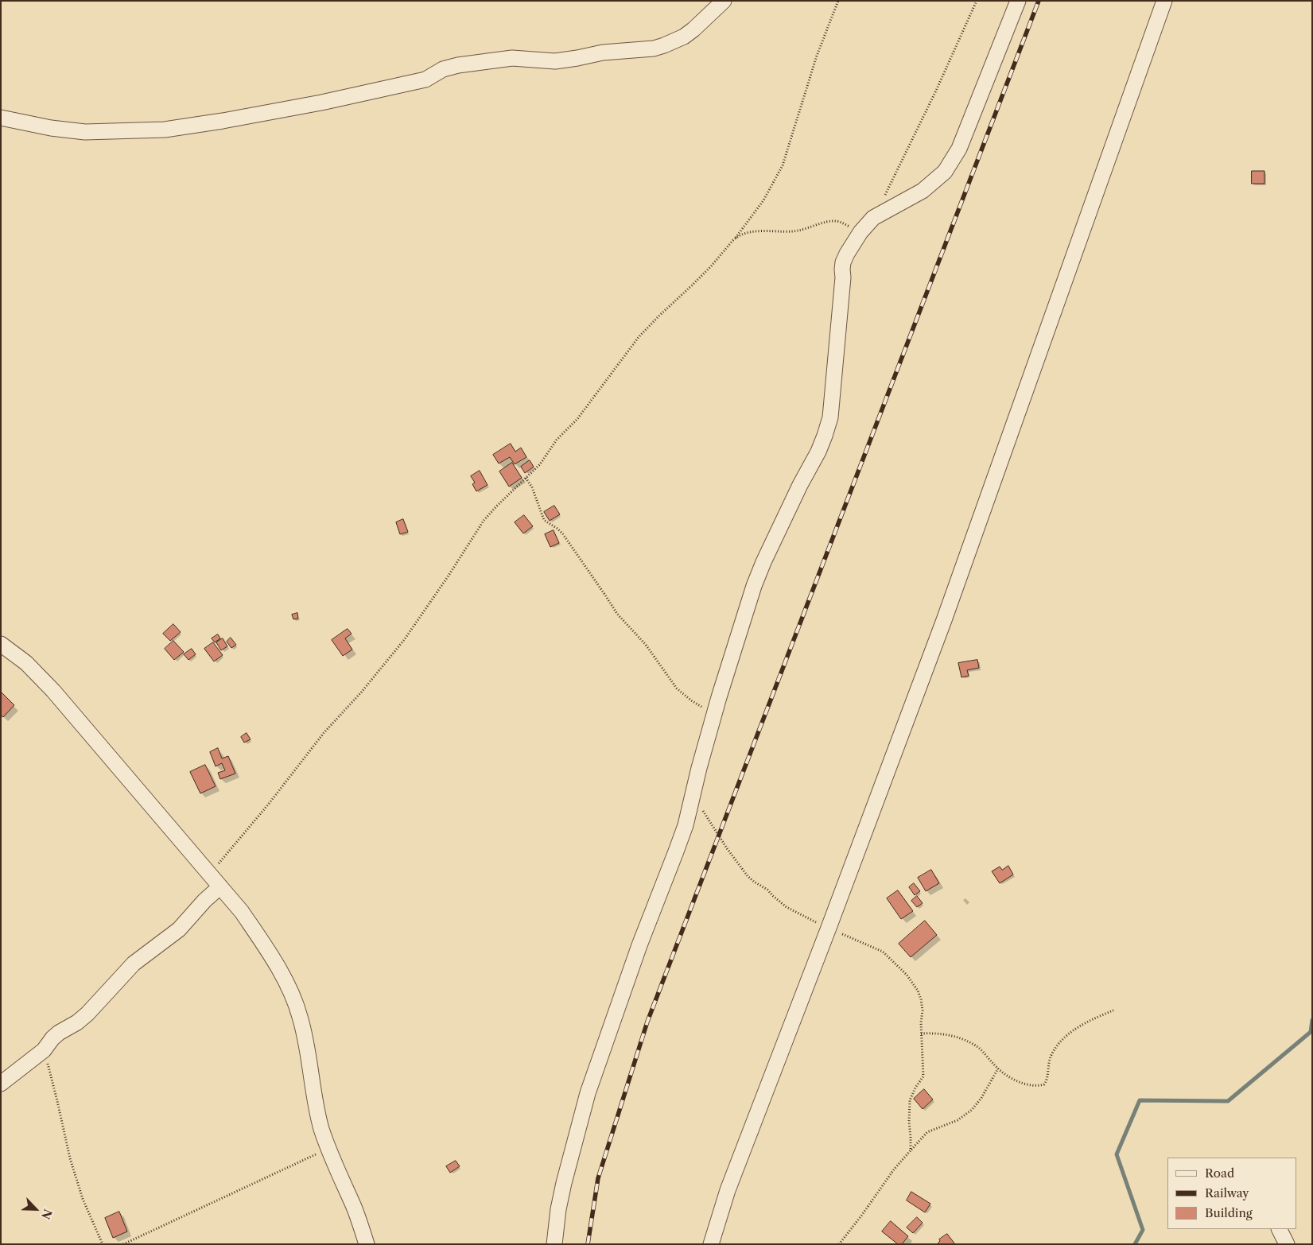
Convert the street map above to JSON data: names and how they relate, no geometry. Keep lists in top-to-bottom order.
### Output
{
  "legend": ["Road", "Railway", "Building"],
  "north": "bottom right"
}
